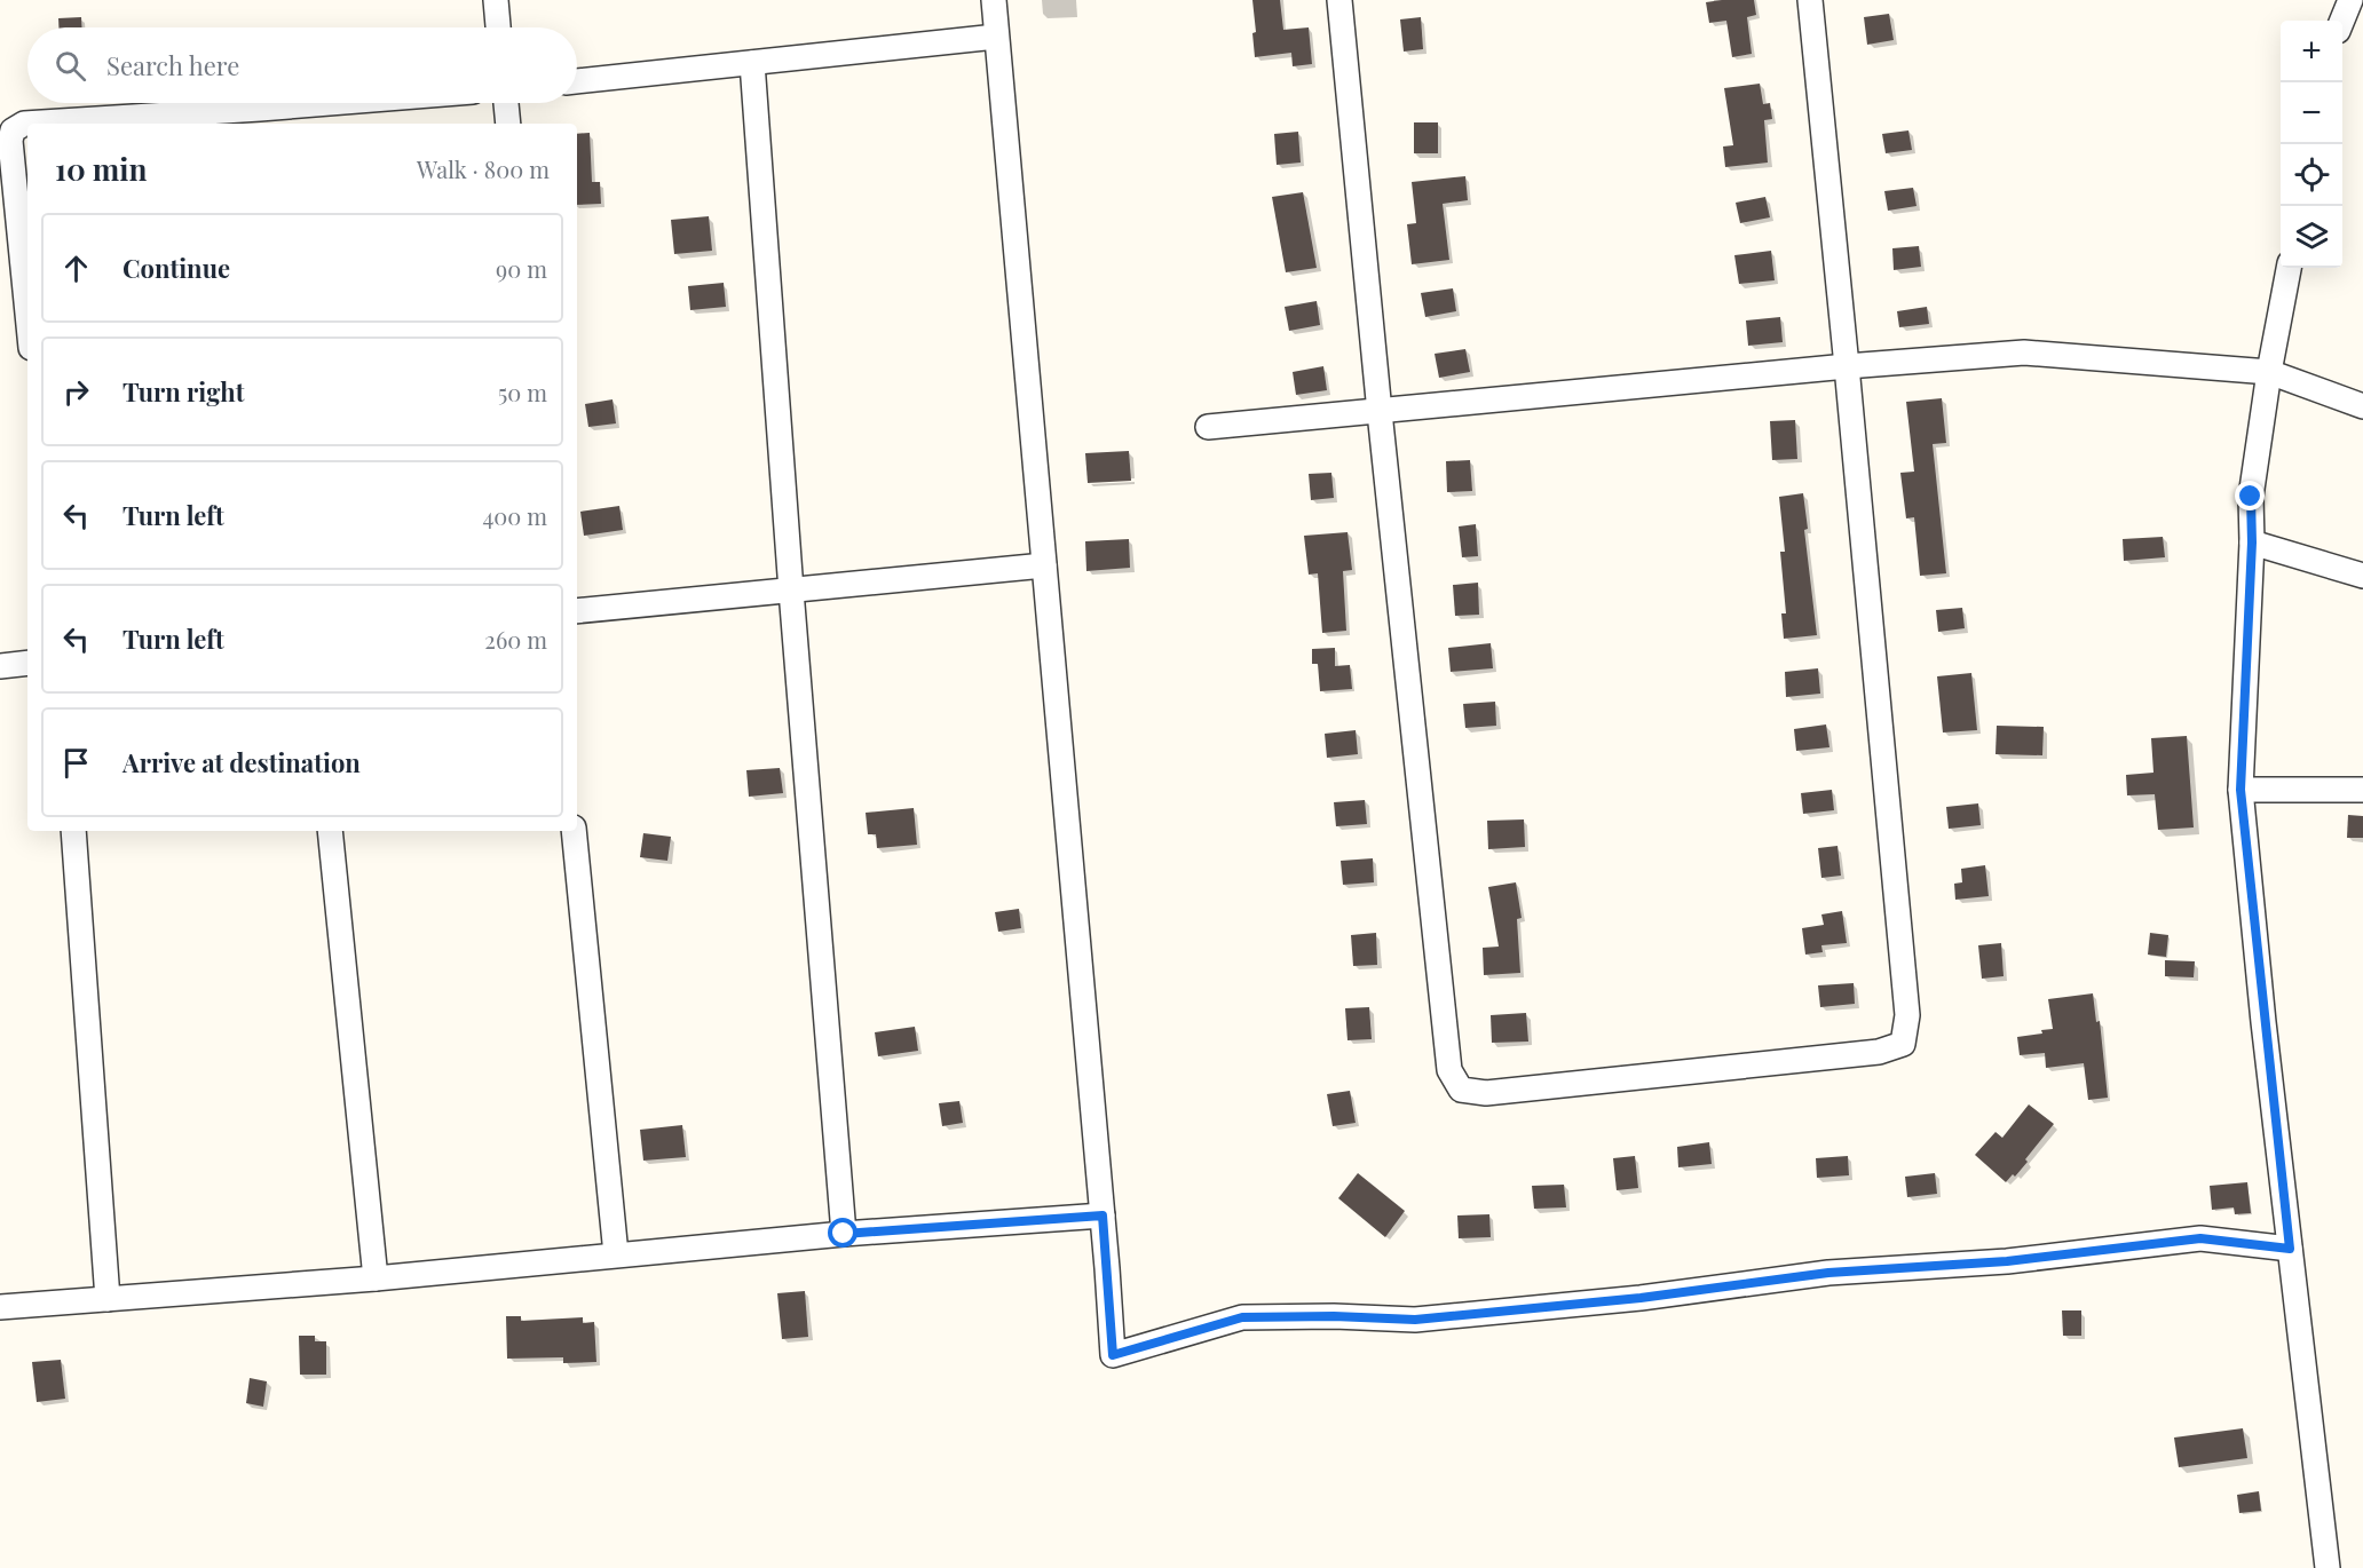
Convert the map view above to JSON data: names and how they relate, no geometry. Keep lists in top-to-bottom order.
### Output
{
  "page": {
    "map_buttons": ["+", "−"],
    "search": "Search here",
    "heading": ["10 min", "Walk · 800 m"],
    "list": [
      ["Continue", "90 m"],
      ["Turn right", "50 m"],
      ["Turn left", "400 m"],
      ["Turn left", "260 m"],
      "Arrive at destination"
    ]
  }
}
